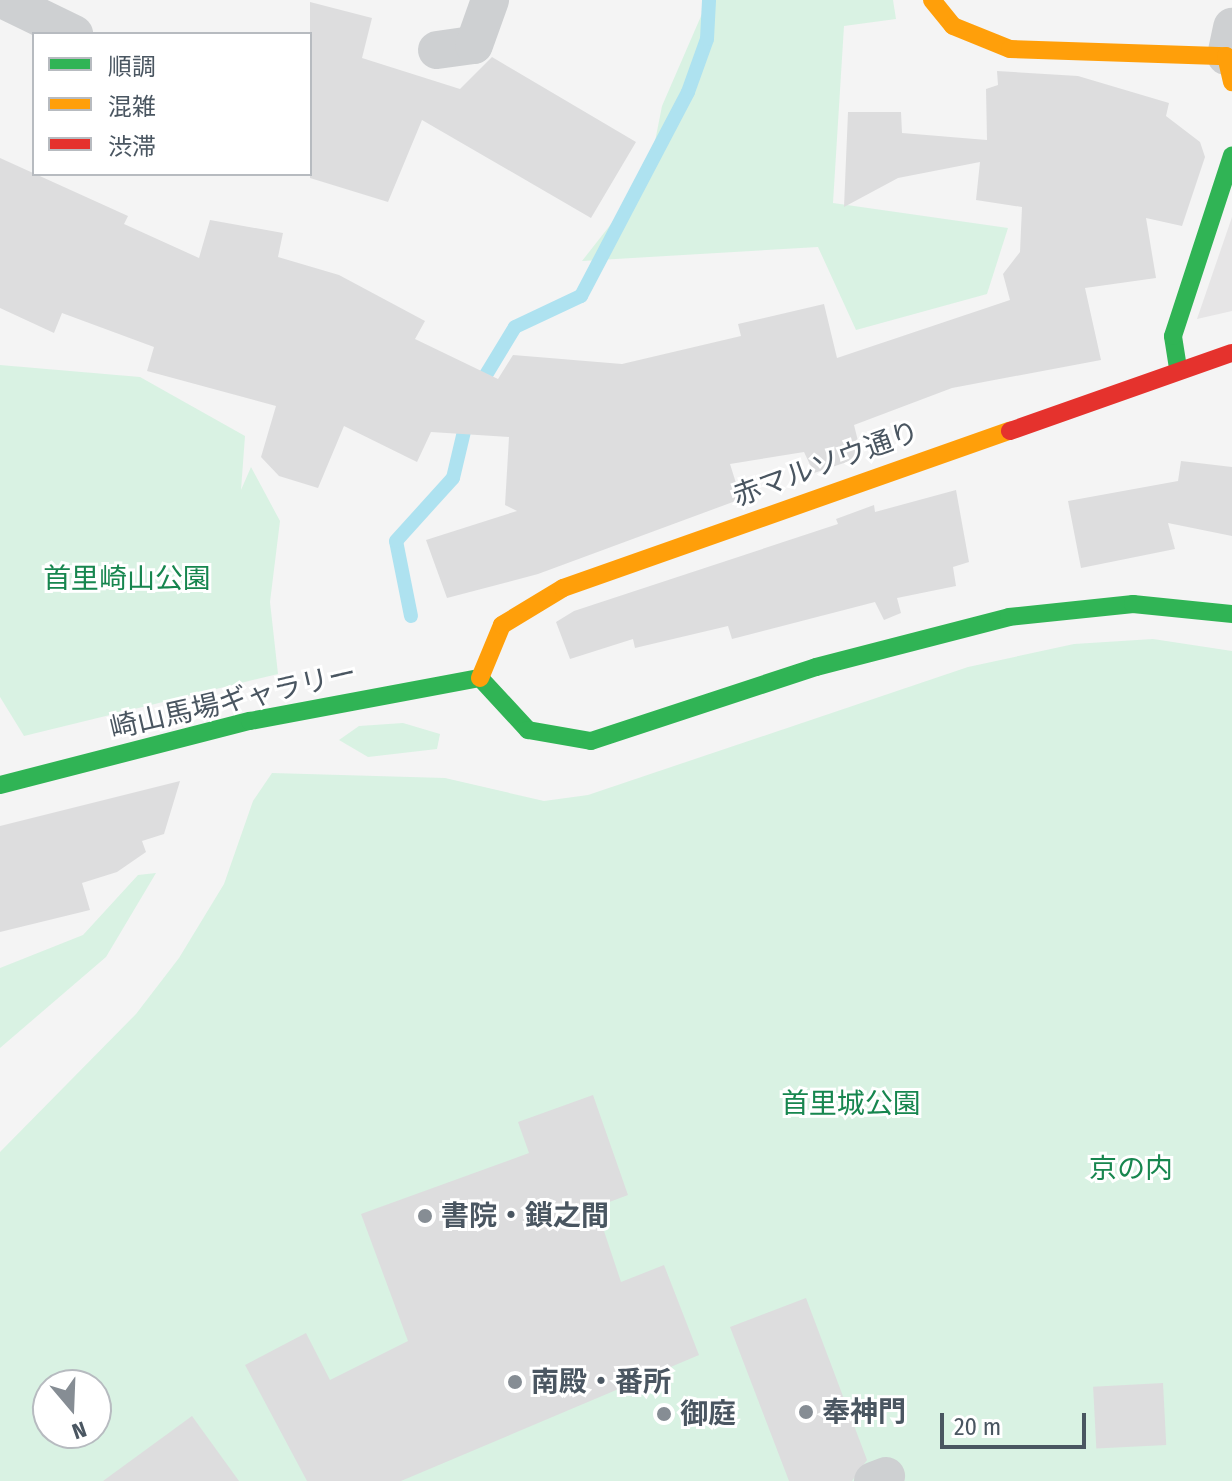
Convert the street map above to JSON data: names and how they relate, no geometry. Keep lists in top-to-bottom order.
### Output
{
  "streets": {
    "street": ["赤マルソウ通り", "崎山馬場ギャラリー"]
  },
  "crossings": [
    ["赤マルソウ通り", "崎山馬場ギャラリー"]
  ],
  "parks": ["首里崎山公園", "首里城公園", "京の内"],
  "places": [
    "書院・鎖之間",
    "南殿・番所",
    "奉神門",
    "御庭"
  ],
  "legend": ["順調", "混雑", "渋滞"],
  "scale_bar": "20 m",
  "north": "bottom"
}
